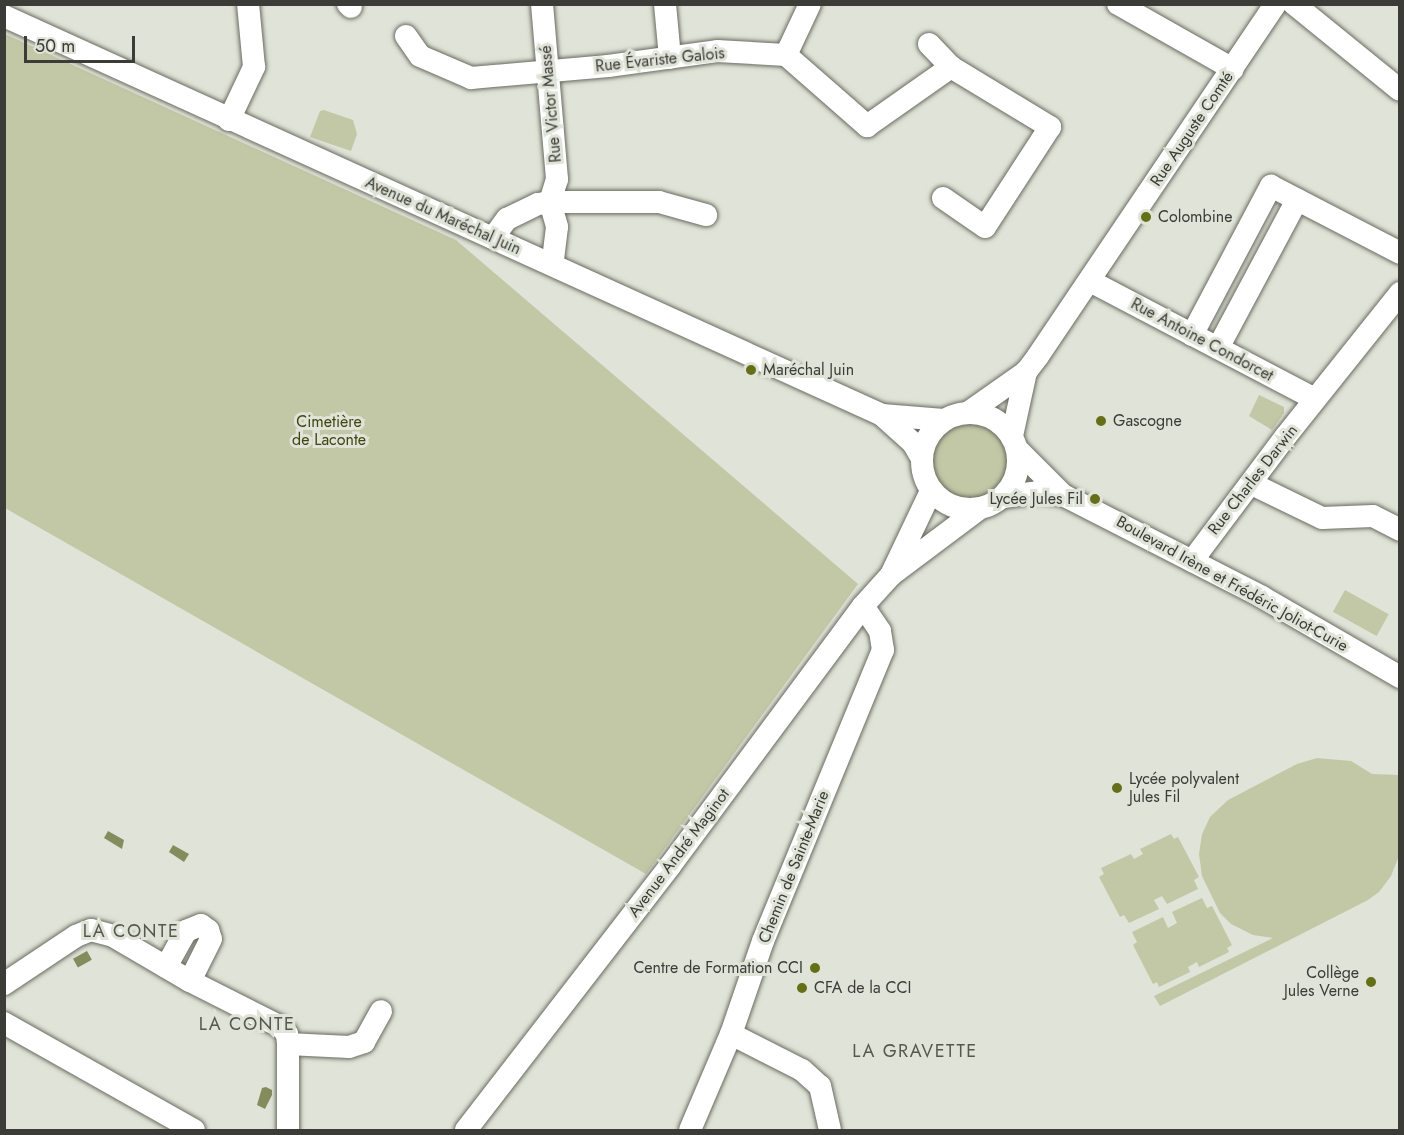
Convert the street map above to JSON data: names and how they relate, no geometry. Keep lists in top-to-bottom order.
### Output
{
  "streets": {
    "street": [
      "Rue Évariste Galois",
      "Rue Victor Massé",
      "Rue Auguste Comté",
      "Avenue du Maréchal Juin",
      "Rue Antoine Condorcet",
      "Rue Charles Darwin",
      "Boulevard Irène et Frédéric Joliot-Curie",
      "Avenue André Maginot",
      "Chemin de Sainte-Marie"
    ]
  },
  "crossings": [
    ["Rue Évariste Galois", "Rue Victor Massé"],
    ["Rue Victor Massé", "Avenue du Maréchal Juin"],
    ["Rue Auguste Comté", "Avenue du Maréchal Juin"],
    ["Rue Auguste Comté", "Rue Antoine Condorcet"],
    ["Rue Auguste Comté", "Boulevard Irène et Frédéric Joliot-Curie"],
    ["Rue Auguste Comté", "Avenue André Maginot"],
    ["Avenue du Maréchal Juin", "Boulevard Irène et Frédéric Joliot-Curie"],
    ["Avenue du Maréchal Juin", "Avenue André Maginot"],
    ["Rue Antoine Condorcet", "Rue Charles Darwin"],
    ["Rue Charles Darwin", "Boulevard Irène et Frédéric Joliot-Curie"],
    ["Boulevard Irène et Frédéric Joliot-Curie", "Avenue André Maginot"],
    ["Avenue André Maginot", "Chemin de Sainte-Marie"]
  ],
  "districts": ["LA CONTE", "LA CONTE", "LA GRAVETTE"],
  "parks": ["Cimetière de Laconte"],
  "places": [
    "Colombine",
    "Maréchal Juin",
    "Gascogne",
    "Lycée Jules Fil",
    "Lycée polyvalent Jules Fil",
    "Centre de Formation CCI",
    "Collège Jules Verne",
    "CFA de la CCI"
  ],
  "scale_bar": "50 m"
}
